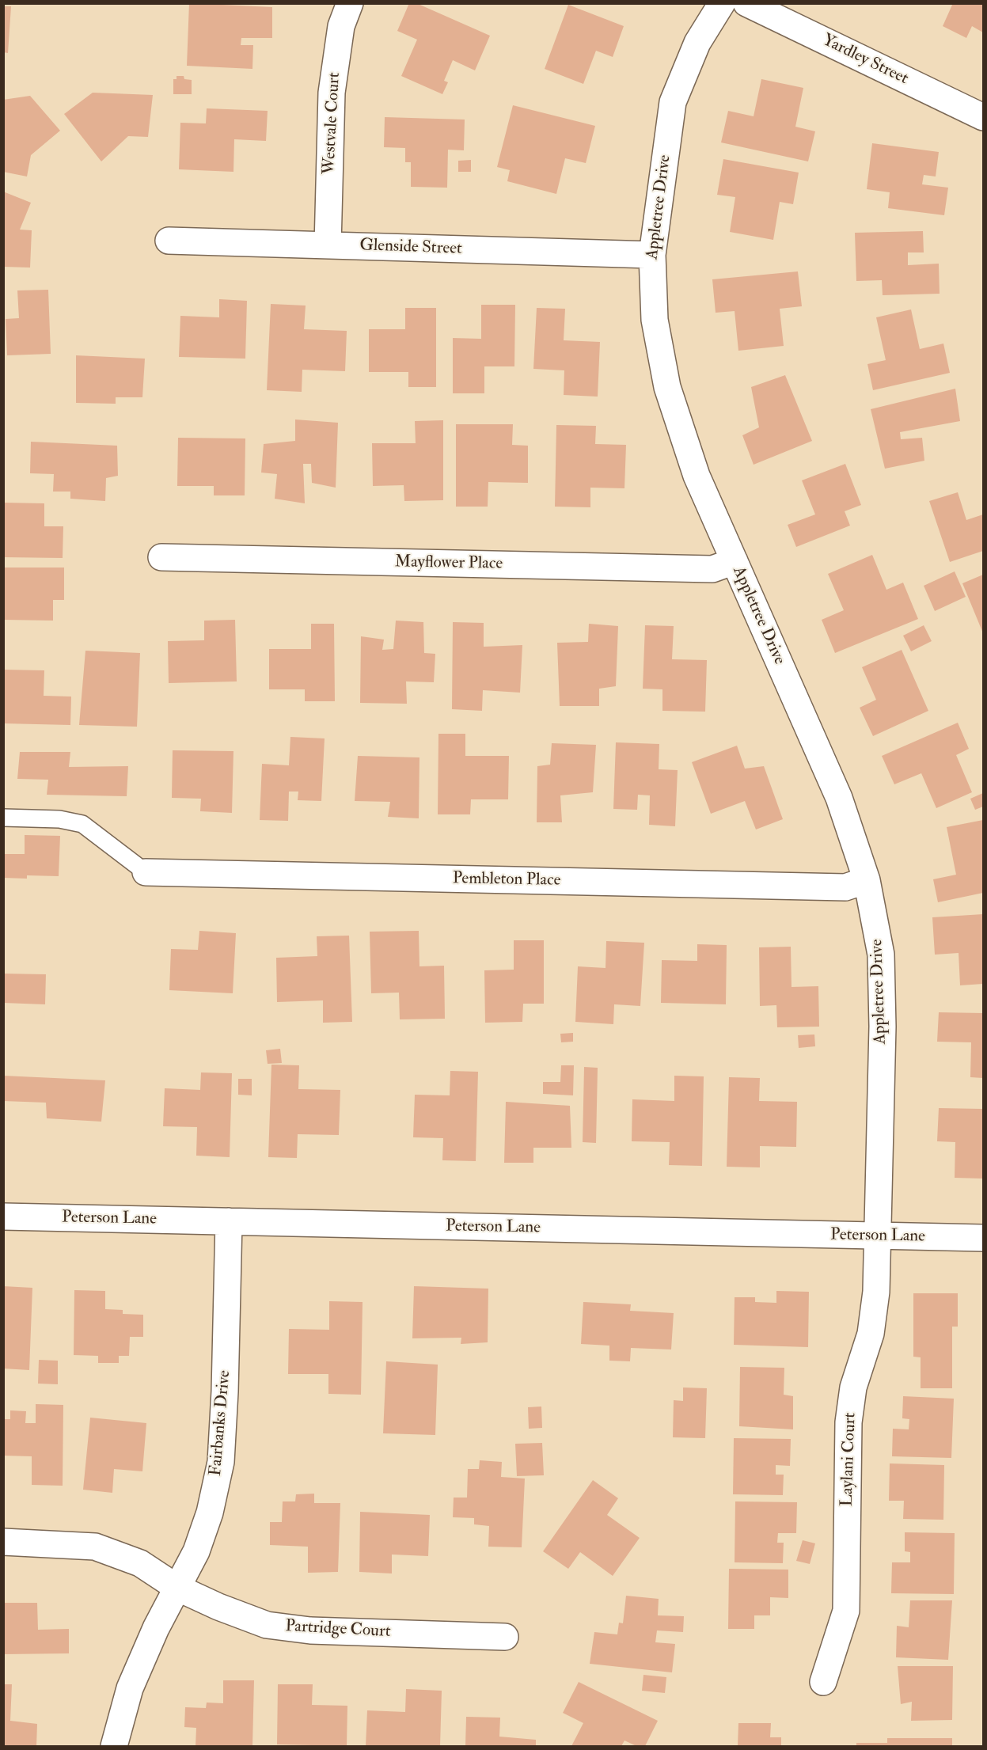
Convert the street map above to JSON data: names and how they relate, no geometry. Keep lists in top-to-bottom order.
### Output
{
  "streets": {
    "street": [
      "Yardley Street",
      "Westvale Court",
      "Appletree Drive",
      "Glenside Street",
      "Mayflower Place",
      "Pembleton Place",
      "Peterson Lane",
      "Fairbanks Drive",
      "Laylani Court",
      "Partridge Court"
    ]
  },
  "crossings": [
    ["Westvale Court", "Glenside Street"],
    ["Appletree Drive", "Glenside Street"],
    ["Appletree Drive", "Mayflower Place"],
    ["Appletree Drive", "Pembleton Place"],
    ["Appletree Drive", "Peterson Lane"],
    ["Appletree Drive", "Laylani Court"],
    ["Peterson Lane", "Fairbanks Drive"],
    ["Peterson Lane", "Laylani Court"],
    ["Fairbanks Drive", "Partridge Court"]
  ]
}
